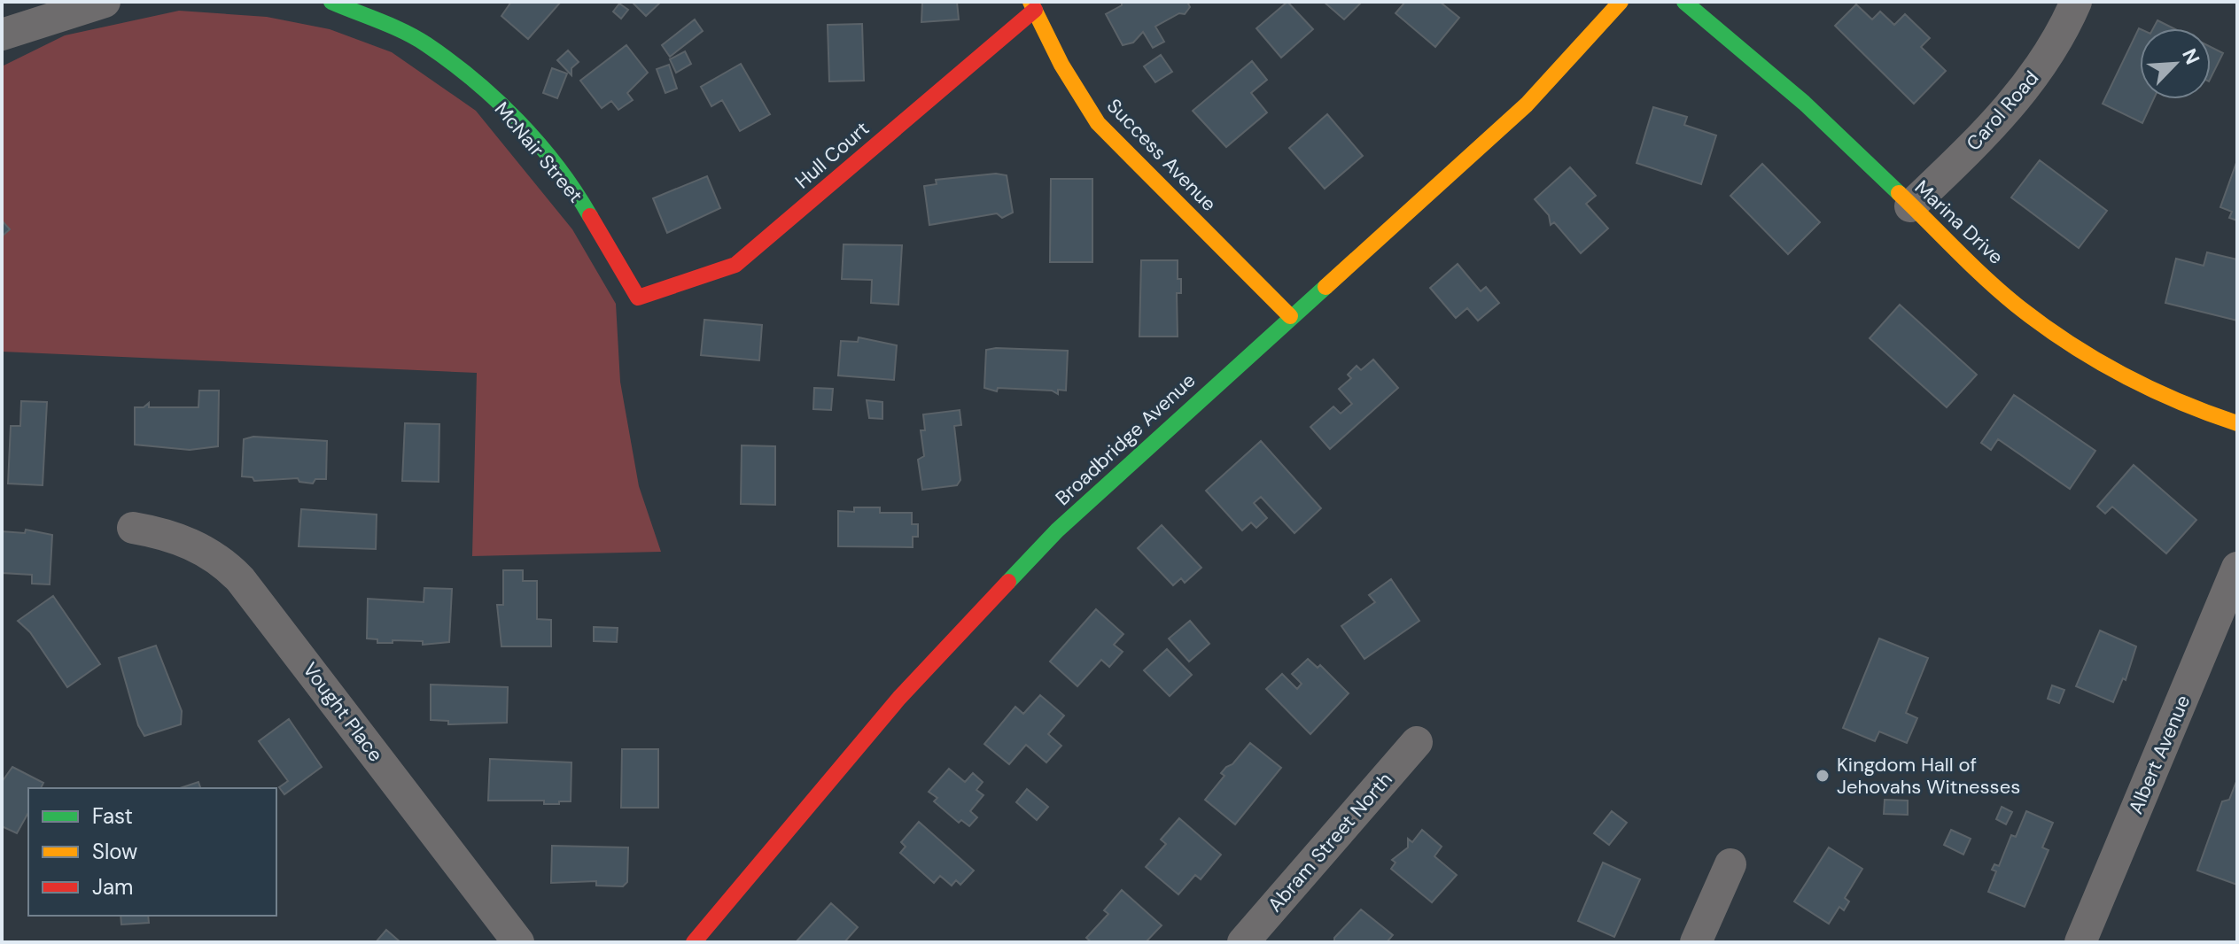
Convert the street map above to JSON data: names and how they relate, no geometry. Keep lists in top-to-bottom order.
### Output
{
  "streets": {
    "street": [
      "Carol Road",
      "McNair Street",
      "Hull Court",
      "Success Avenue",
      "Marina Drive",
      "Broadbridge Avenue",
      "Vought Place",
      "Albert Avenue",
      "Abram Street North"
    ]
  },
  "crossings": [
    ["Carol Road", "Marina Drive"],
    ["McNair Street", "Hull Court"],
    ["Hull Court", "Success Avenue"],
    ["Success Avenue", "Broadbridge Avenue"]
  ],
  "places": ["Kingdom Hall of Jehovahs Witnesses"],
  "legend": ["Fast", "Slow", "Jam"],
  "north": "top right"
}
